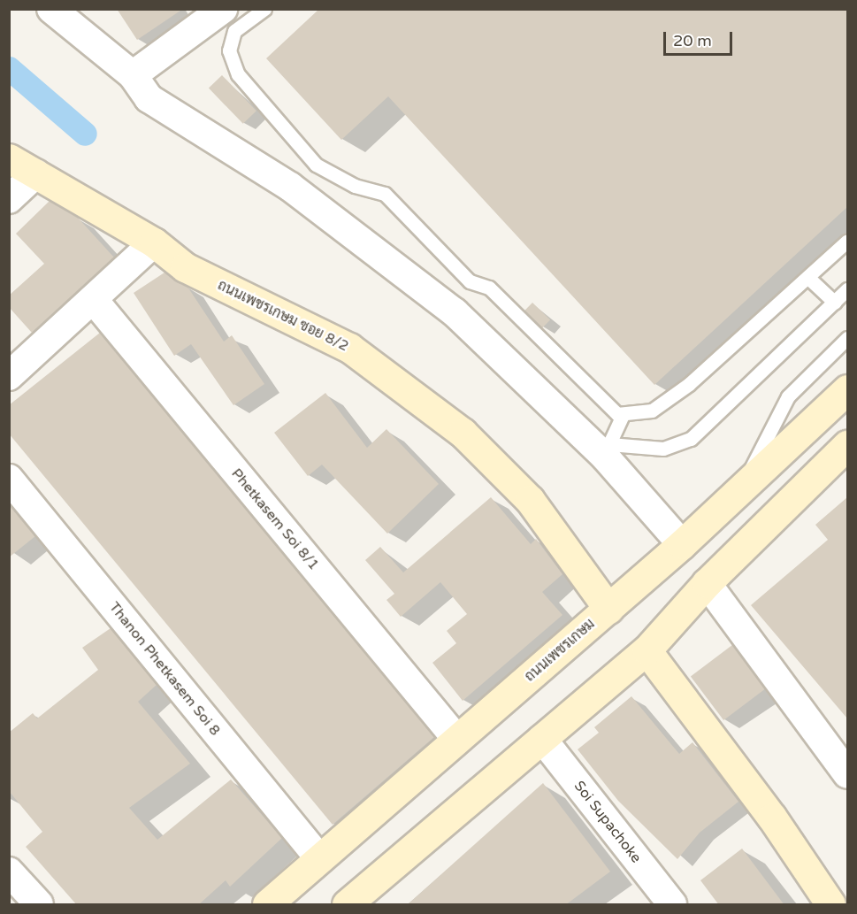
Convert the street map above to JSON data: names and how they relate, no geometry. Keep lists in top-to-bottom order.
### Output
{
  "streets": {
    "main road": ["ถนนเพชรเกษม ซอย 8/2", "ถนนเพชรเกษม"],
    "street": ["Phetkasem Soi 8/1", "Thanon Phetkasem Soi 8", "Soi Supachoke"]
  },
  "crossings": [
    ["ถนนเพชรเกษม ซอย 8/2", "ถนนเพชรเกษม"],
    ["Phetkasem Soi 8/1", "ถนนเพชรเกษม"],
    ["ถนนเพชรเกษม", "Thanon Phetkasem Soi 8"]
  ],
  "scale_bar": "20 m"
}
